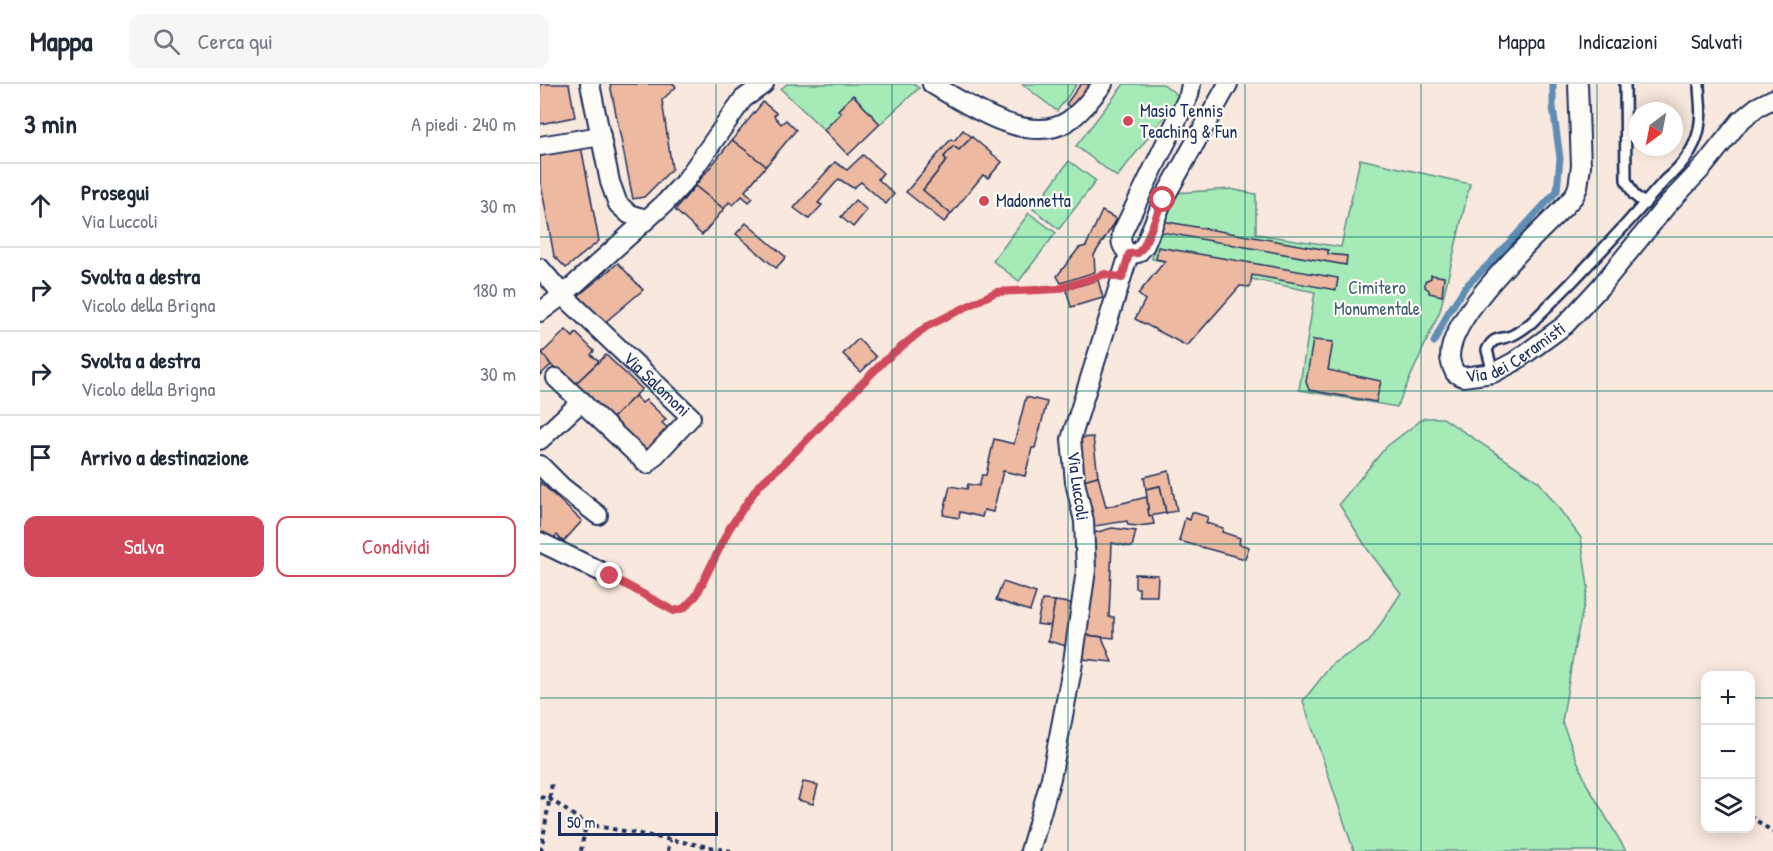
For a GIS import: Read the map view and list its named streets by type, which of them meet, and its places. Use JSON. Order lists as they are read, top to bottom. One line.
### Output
{"streets":{"street":["Via dei Ceramisti","Via Salomoni","Via Luccoli"]},"parks":["Cimitero Monumentale"],"places":["Masio Tennis Teaching & Fun","Madonnetta"],"scale_bar":"50 m","north":"bottom left","page":{"header":"Mappa","search":"Cerca qui","nav":["Mappa","Indicazioni","Salvati"],"heading":["3 min","A piedi · 240 m"],"list":[["Prosegui","Via Luccoli","30 m"],["Svolta a destra","Vicolo della Brigna","180 m"],["Svolta a destra","Vicolo della Brigna","30 m"],"Arrivo a destinazione"],"buttons":["Salva","Condividi"],"map_buttons":["+","−"],"scale":"50 m"}}
